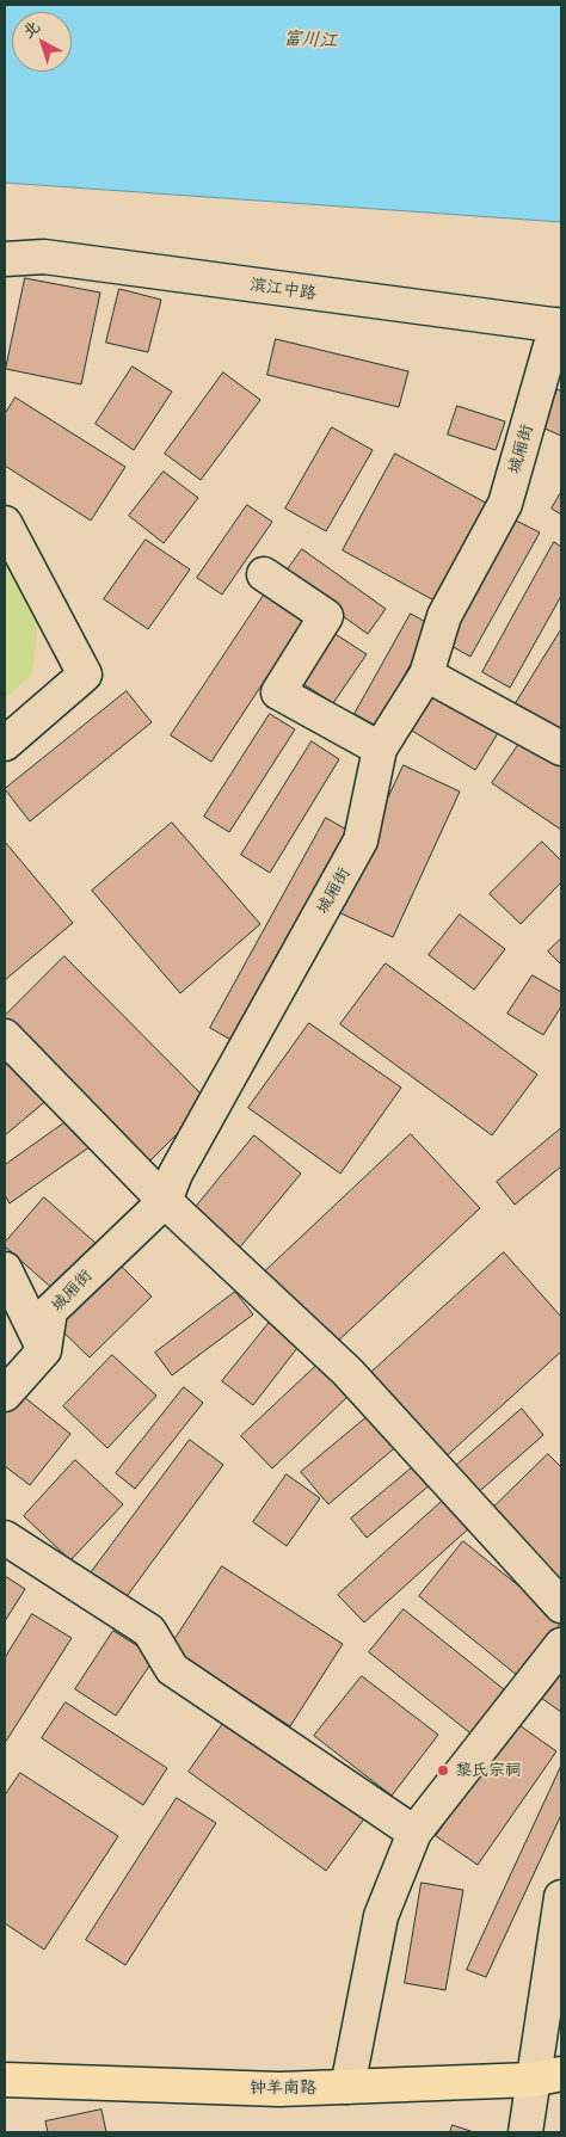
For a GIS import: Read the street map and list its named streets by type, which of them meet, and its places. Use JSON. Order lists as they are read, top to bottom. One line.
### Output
{"streets":{"main road":["钟羊南路"],"street":["滨江中路","城厢街"]},"crossings":[["滨江中路","城厢街"]],"water":["富川江"],"places":["黎氏宗祠"],"north":"top left"}
